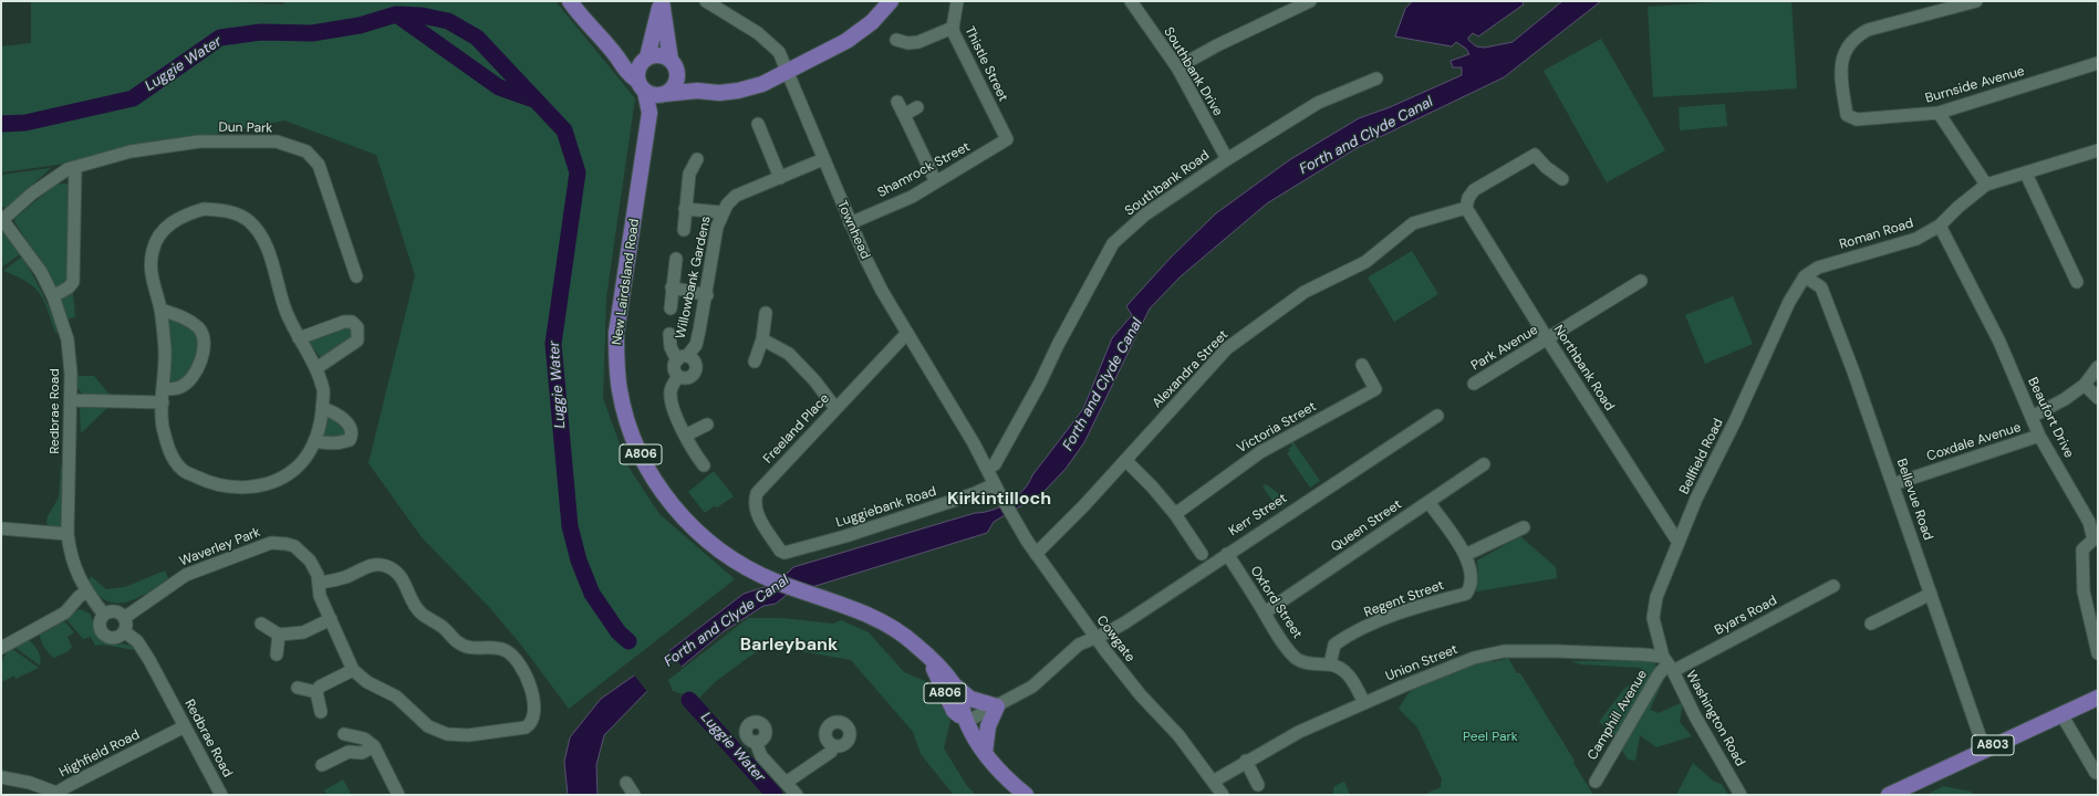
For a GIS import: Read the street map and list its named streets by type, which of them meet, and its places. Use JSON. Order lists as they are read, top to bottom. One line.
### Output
{"streets":{"main road":["New Lairdsland Road","A806","A803"],"street":["Thistle Street","Southbank Drive","Burnside Avenue","Dun Park","Shamrock Street","Southbank Road","Townhead","Roman Road","Willowbank Gardens","Park Avenue","Northbank Road","Alexandra Street","Redbrae Road","Beaufort Drive","Victoria Street","Freeland Place","Coxdale Avenue","Bellfield Road","Bellevue Road","Luggiebank Road","Kerr Street","Queen Street","Waverley Park","Regent Street","Oxford Street","Byars Road","Cowgate","Union Street","Camphill Avenue","Washington Road","Highfield Road"]},"crossings":[["Thistle Street","Shamrock Street"],["Southbank Drive","Southbank Road"],["Dun Park","Redbrae Road"],["Shamrock Street","Townhead"],["Southbank Road","Townhead"],["Townhead","Willowbank Gardens"],["Townhead","Freeland Place"],["Townhead","Luggiebank Road"],["Townhead","Cowgate"],["Roman Road","Beaufort Drive"],["Roman Road","Bellfield Road"],["Roman Road","Bellevue Road"],["New Lairdsland Road","A806"],["New Lairdsland Road","Kerr Street"],["Park Avenue","Northbank Road"],["Northbank Road","Alexandra Street"],["Northbank Road","Bellfield Road"],["Alexandra Street","Cowgate"],["Redbrae Road","Waverley Park"],["Redbrae Road","Highfield Road"],["Beaufort Drive","Coxdale Avenue"],["Freeland Place","Luggiebank Road"],["Coxdale Avenue","Bellevue Road"],["A806","Kerr Street"],["Bellfield Road","Bellevue Road"],["Bellfield Road","Byars Road"],["Bellfield Road","Union Street"],["Bellfield Road","Camphill Avenue"],["Bellfield Road","Washington Road"],["Luggiebank Road","Cowgate"],["Kerr Street","Oxford Street"],["Kerr Street","Cowgate"],["Queen Street","Regent Street"],["Queen Street","Oxford Street"],["Regent Street","Oxford Street"],["Oxford Street","Union Street"],["Byars Road","Union Street"],["Byars Road","Camphill Avenue"],["Byars Road","Washington Road"],["Cowgate","Union Street"],["Union Street","Camphill Avenue"],["Union Street","Washington Road"],["Camphill Avenue","Washington Road"]],"districts":["Kirkintilloch","Barleybank"],"water":["Luggie Water","Forth and Clyde Canal"],"parks":["Peel Park"]}
